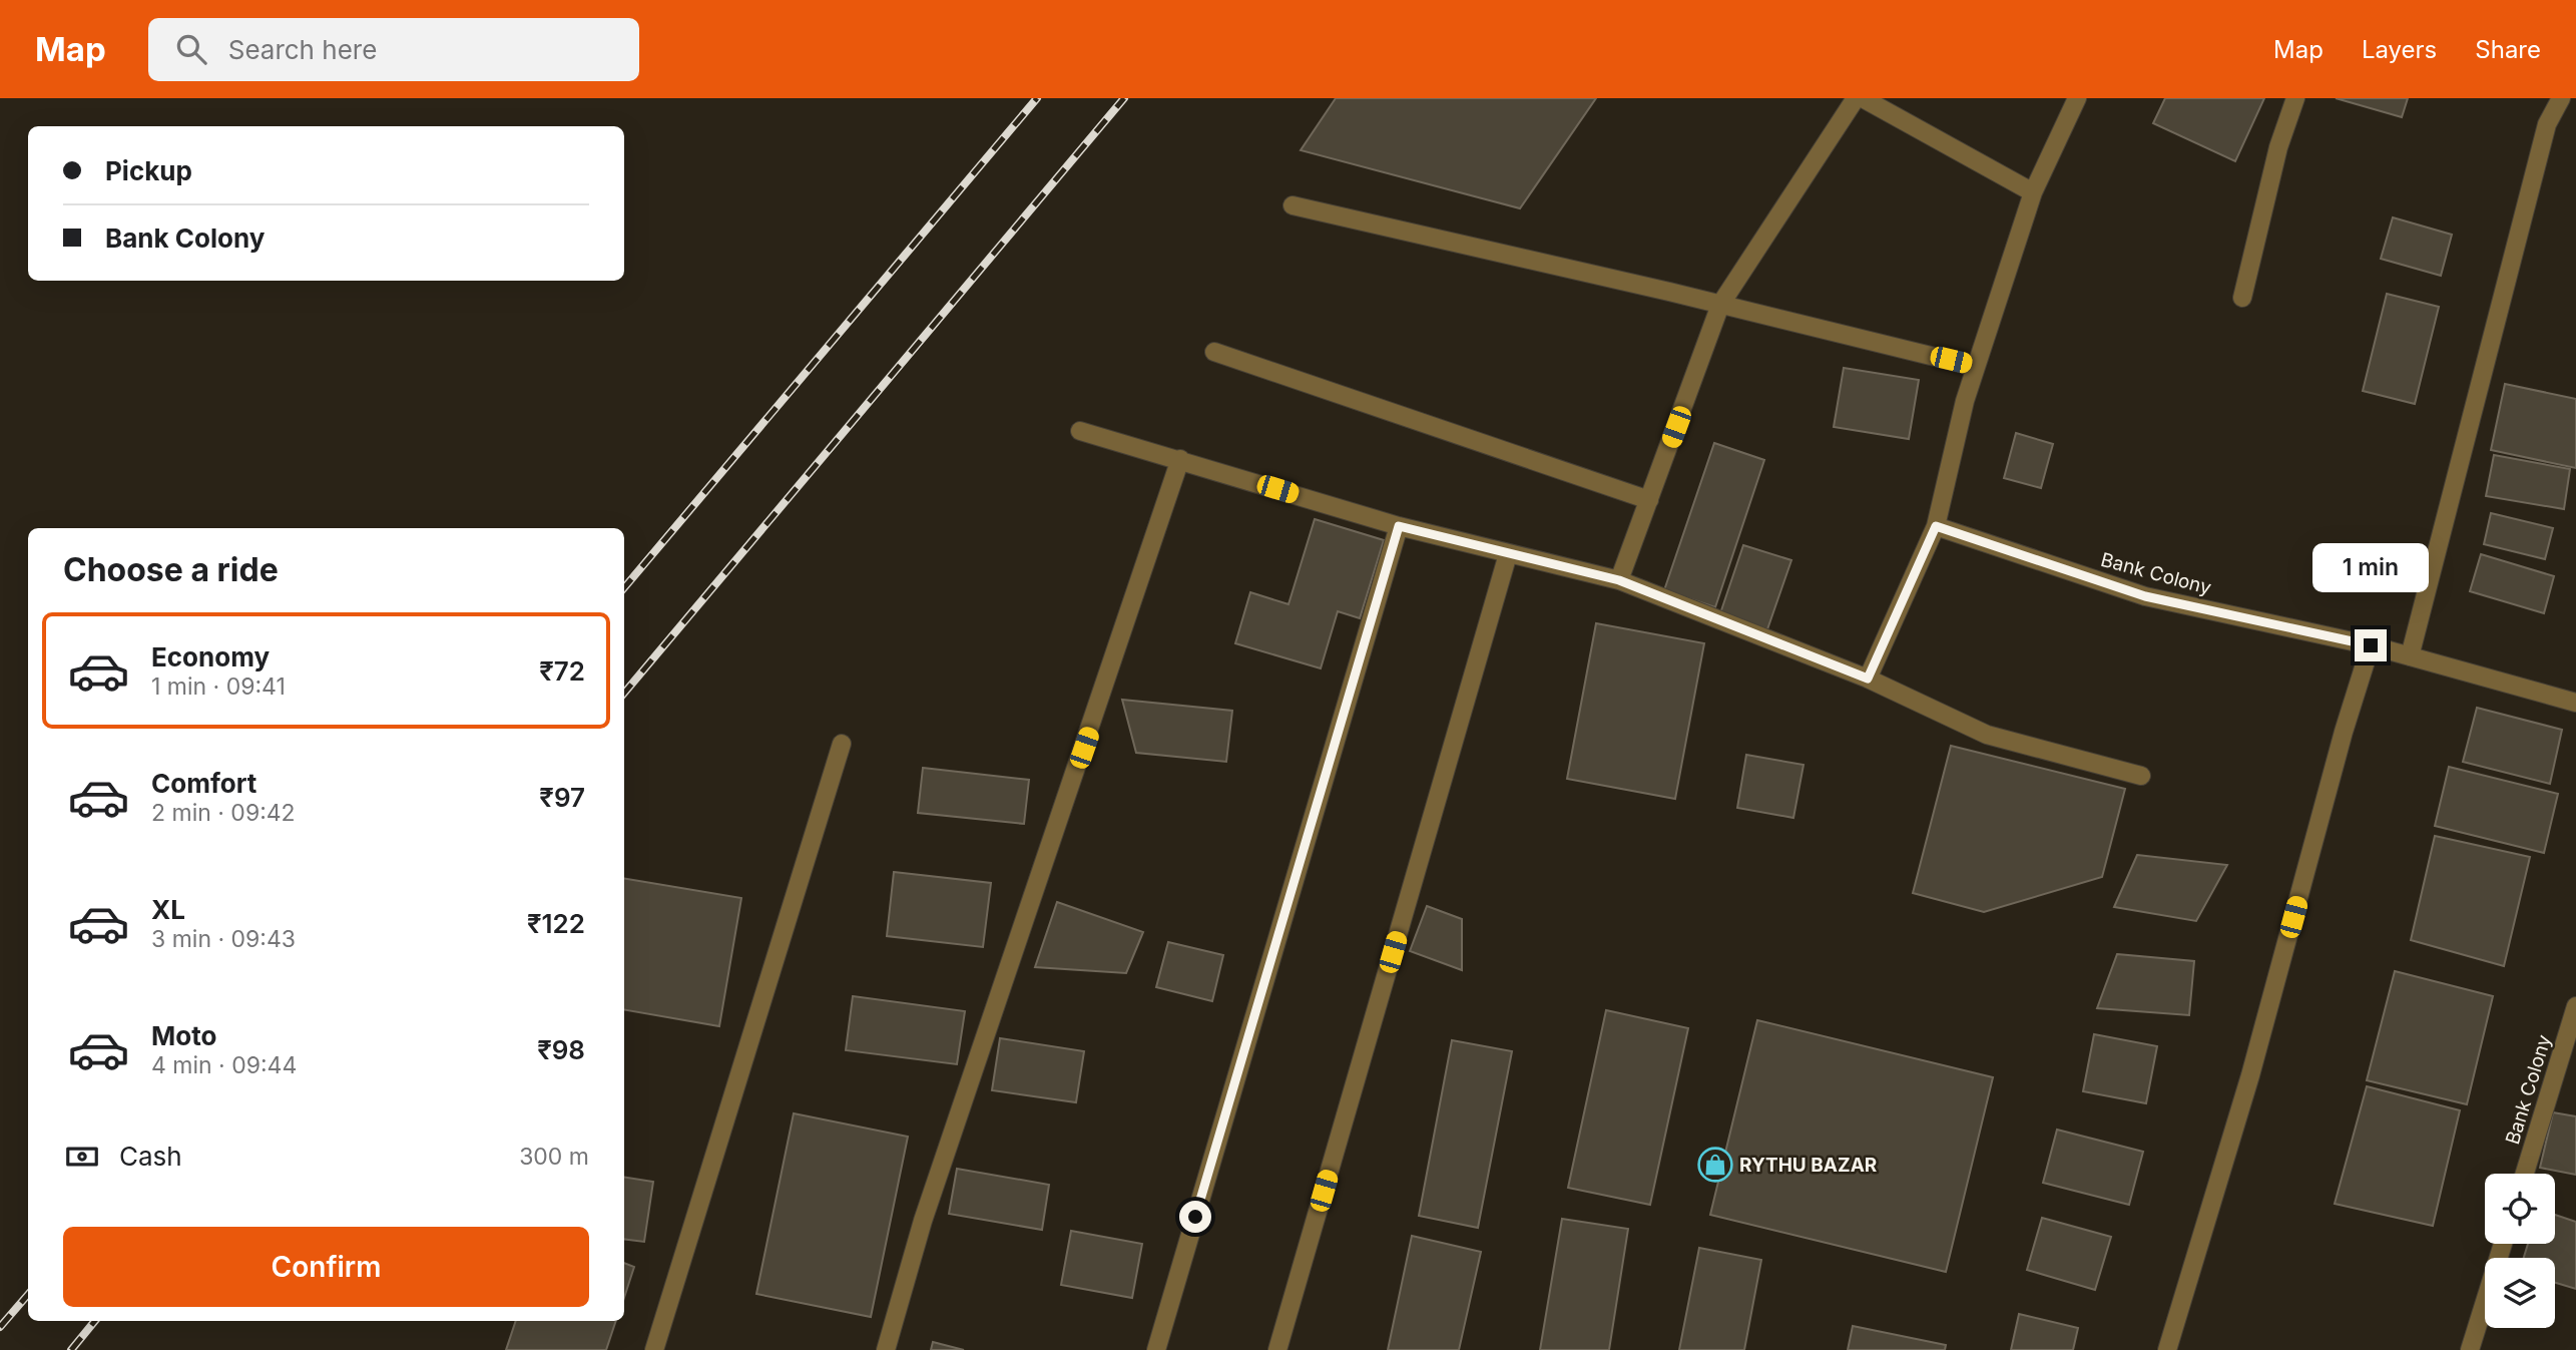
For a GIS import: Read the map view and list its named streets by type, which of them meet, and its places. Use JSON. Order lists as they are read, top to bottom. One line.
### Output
{"streets":{"street":["Bank Colony"]},"places":{"shop":["RYTHU BAZAR"]},"page":{"header":"Map","search":"Search here","nav":["Map","Layers","Share"],"banner":["Pickup","Bank Colony"],"heading":"Choose a ride","bubble":"1 min","list":[{"name":"Economy","note":"1 min · 09:41","value":"₹72"},{"name":"Comfort","note":"2 min · 09:42","value":"₹97"},{"name":"XL","note":"3 min · 09:43","value":"₹122"},{"name":"Moto","note":"4 min · 09:44","value":"₹98"}],"pay":["Cash","300 m"],"buttons":"Confirm"}}
